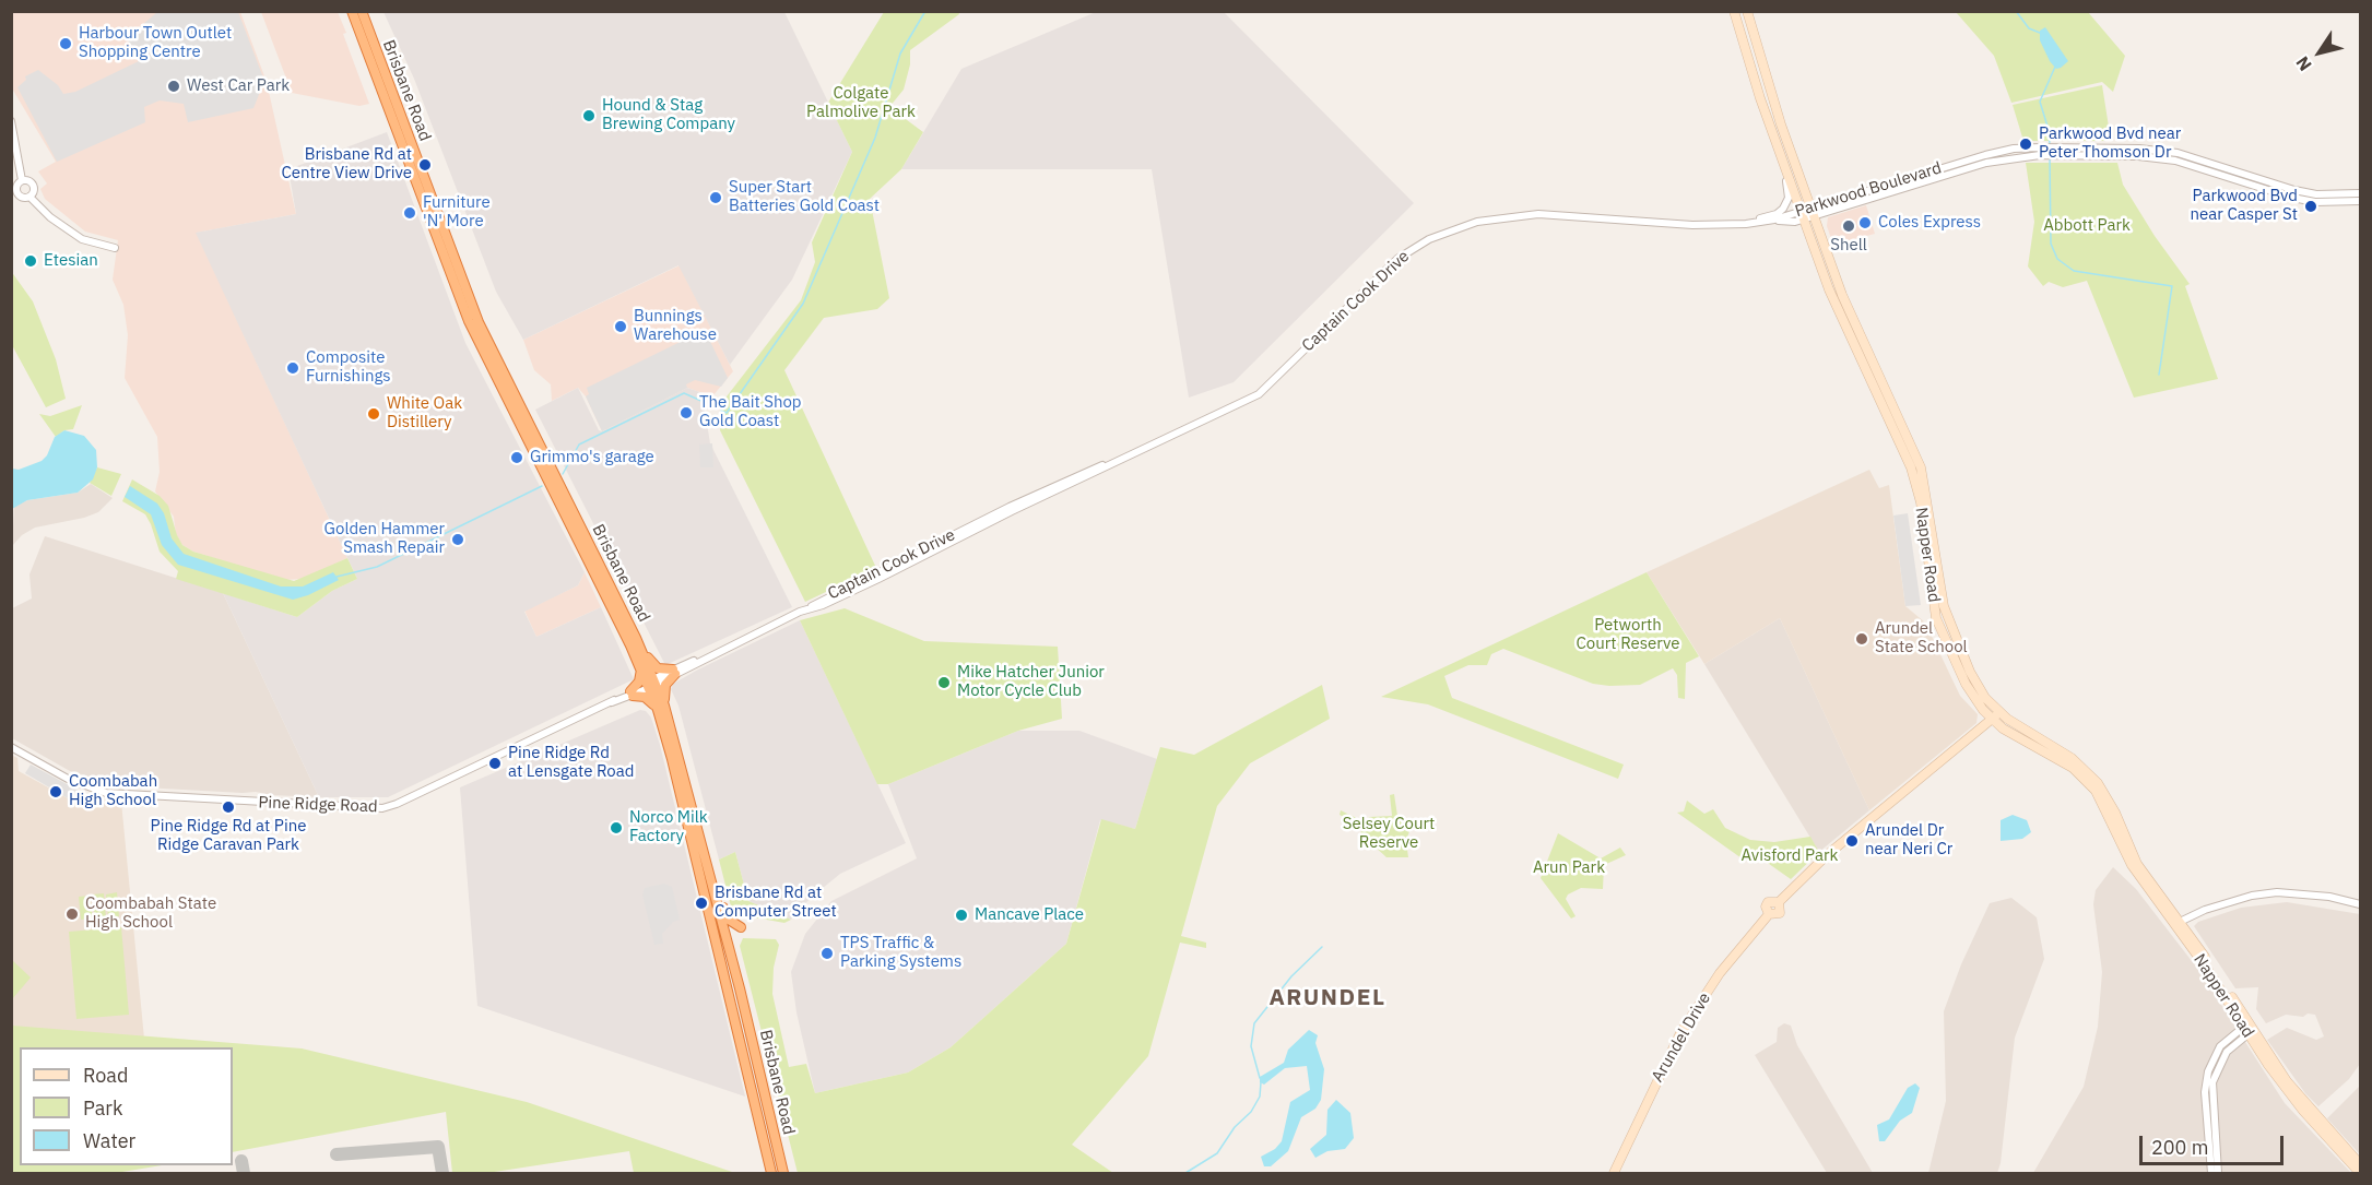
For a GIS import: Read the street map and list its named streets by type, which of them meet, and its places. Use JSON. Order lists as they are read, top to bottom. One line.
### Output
{"streets":{"highway":["Brisbane Road"],"main road":["Napper Road","Arundel Drive"],"street":["Parkwood Boulevard","Captain Cook Drive","Pine Ridge Road"]},"crossings":[["Brisbane Road","Captain Cook Drive"],["Brisbane Road","Pine Ridge Road"],["Parkwood Boulevard","Captain Cook Drive"],["Parkwood Boulevard","Napper Road"],["Captain Cook Drive","Pine Ridge Road"],["Napper Road","Arundel Drive"]],"districts":["ARUNDEL"],"parks":["Colgate Palmolive Park","Abbott Park","Petworth Court Reserve","Selsey Court Reserve","Avisford Park","Arun Park"],"places":["Harbour Town Outlet Shopping Centre","West Car Park","Hound & Stag Brewing Company","Parkwood Bvd near Peter Thomson Dr","Brisbane Rd at Centre View Drive","Super Start Batteries Gold Coast","Parkwood Bvd near Casper St","Furniture 'N' More","Coles Express","Shell","Etesian","Bunnings Warehouse","Composite Furnishings","The Bait Shop Gold Coast","White Oak Distillery","Grimmo's garage","Golden Hammer Smash Repair","Arundel State School","Mike Hatcher Junior Motor Cycle Club","Pine Ridge Rd at Lensgate Road","Coombabah High School","Pine Ridge Rd at Pine Ridge Caravan Park","Norco Milk Factory","Arundel Dr near Neri Cr","Brisbane Rd at Computer Street","Coombabah State High School","Mancave Place","TPS Traffic & Parking Systems"],"legend":["Road","Park","Water"],"scale_bar":"200 m","north":"bottom left"}
